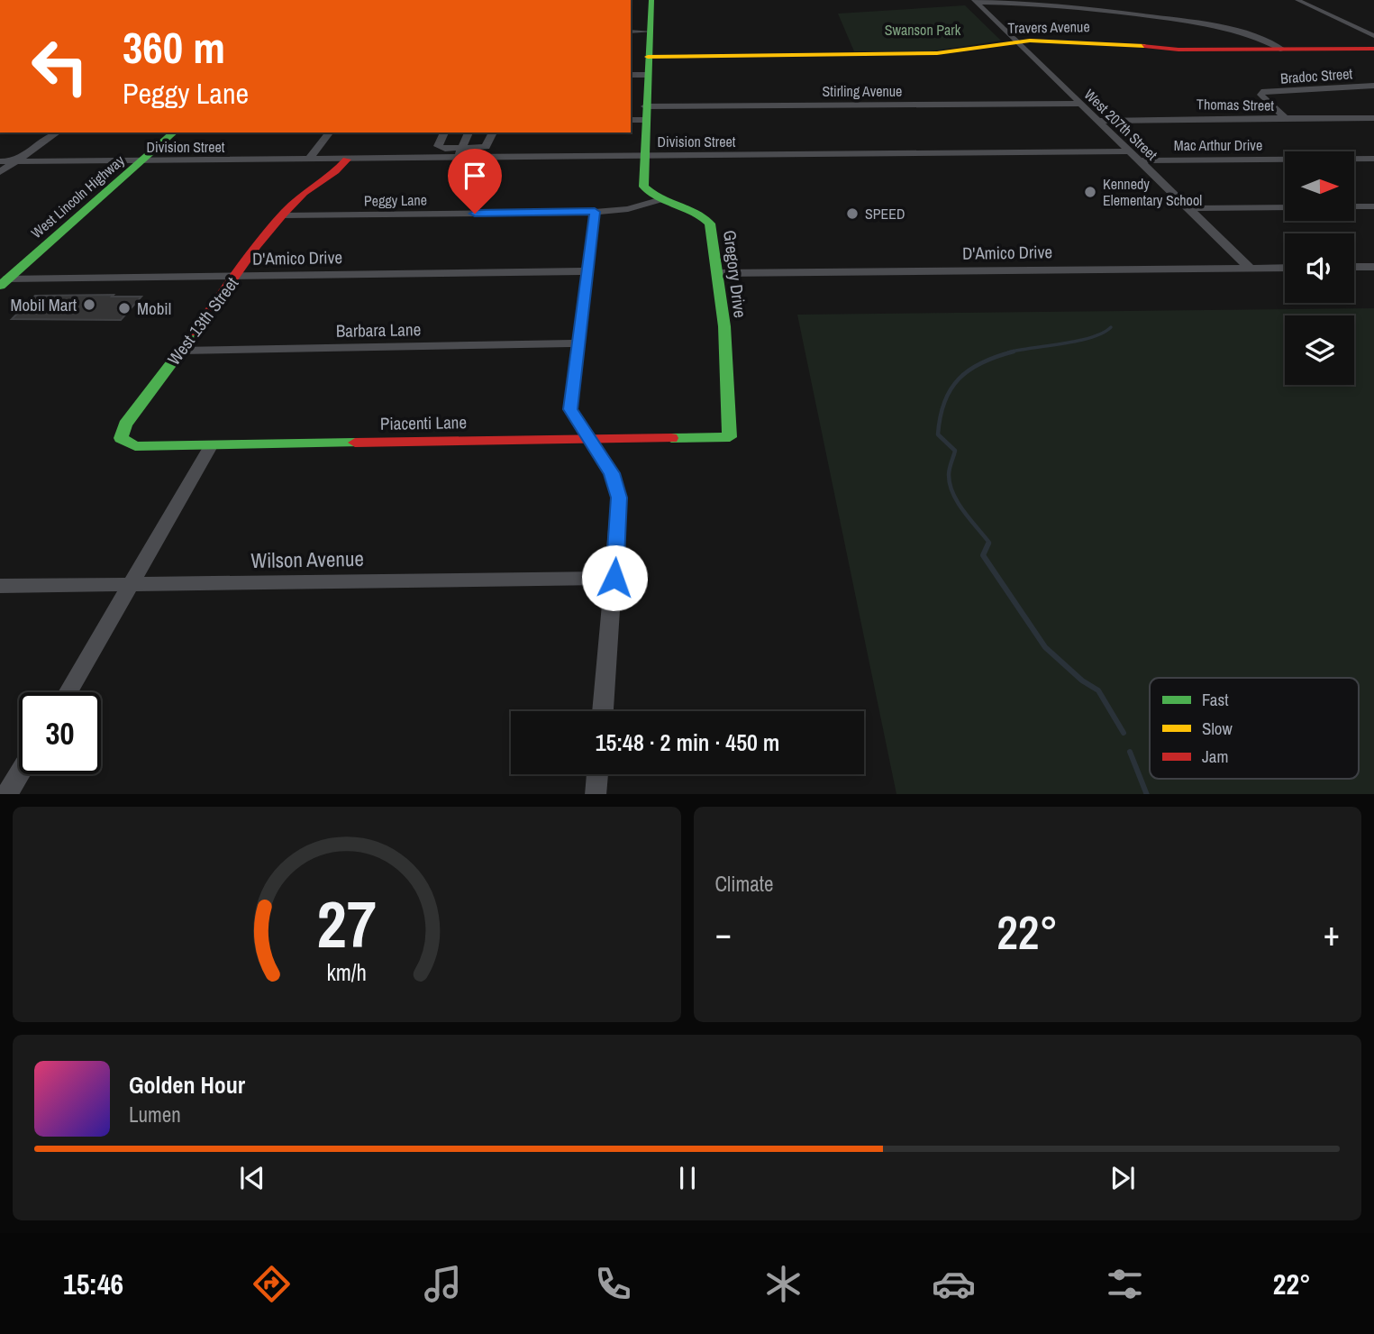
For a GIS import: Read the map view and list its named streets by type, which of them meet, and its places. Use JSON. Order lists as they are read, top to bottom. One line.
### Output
{"streets":{"street":["Travers Avenue","Bradoc Street","Stirling Avenue","Thomas Street","West 207th Street","Division Street","Mac Arthur Drive","West Lincoln Highway","Peggy Lane","D'Amico Drive","Gregory Drive","West 13th Street","Barbara Lane","Piacenti Lane","Wilson Avenue"]},"crossings":[["Travers Avenue","West 207th Street"],["Bradoc Street","Thomas Street"],["Stirling Avenue","West 207th Street"],["Thomas Street","West 207th Street"],["West 207th Street","Division Street"],["West 207th Street","Mac Arthur Drive"],["West 207th Street","D'Amico Drive"],["Division Street","West Lincoln Highway"],["Division Street","West 13th Street"],["West Lincoln Highway","D'Amico Drive"],["Peggy Lane","Gregory Drive"],["Peggy Lane","West 13th Street"],["D'Amico Drive","Gregory Drive"],["D'Amico Drive","West 13th Street"],["Gregory Drive","Piacenti Lane"],["West 13th Street","Barbara Lane"],["West 13th Street","Piacenti Lane"]],"parks":["Swanson Park"],"places":["Kennedy Elementary School","SPEED","Mobil Mart","Mobil"],"legend":["Fast","Slow","Jam"],"north":"right","page":{"turn":["360 m","Peggy Lane"],"limit":"30","trip":"15:48 · 2 min · 450 m","tile":"Climate","heat":["−","22°","+"],"song":["Golden Hour","Lumen"],"tabs":["15:46","22°"],"gauge":["27","km/h"]}}
